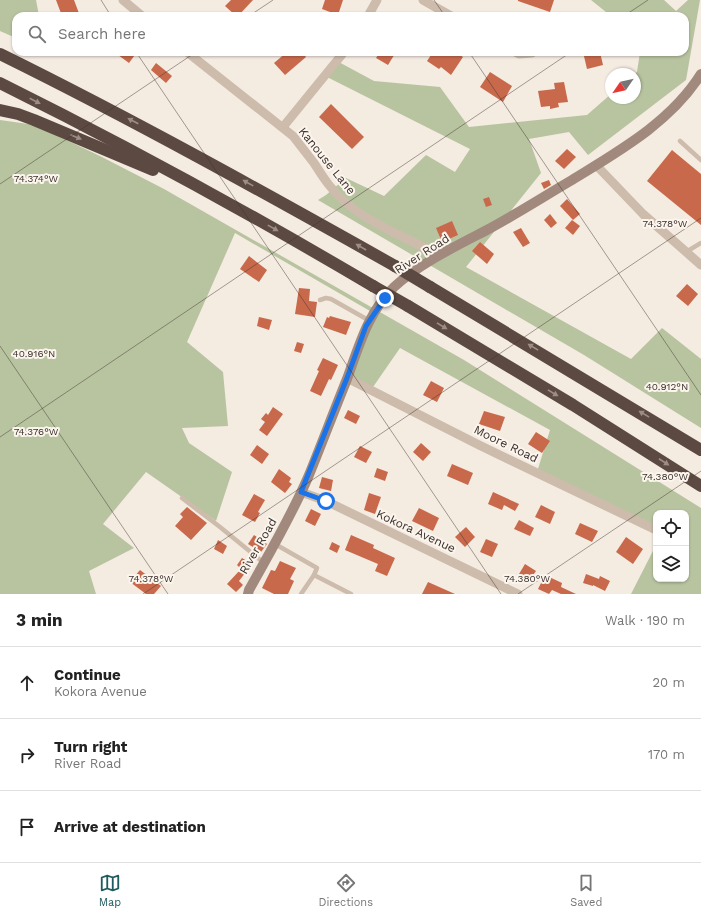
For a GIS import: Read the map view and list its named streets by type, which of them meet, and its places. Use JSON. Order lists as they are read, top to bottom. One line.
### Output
{"streets":{"street":["Kanouse Lane","River Road","Moore Road","Kokora Avenue"]},"crossings":[["Kanouse Lane","River Road"],["River Road","Moore Road"],["River Road","Kokora Avenue"]],"north":"bottom left","page":{"search":"Search here","heading":["3 min","Walk · 190 m"],"list":[["Continue","Kokora Avenue","20 m"],["Turn right","River Road","170 m"],"Arrive at destination"],"nav":["Map","Directions","Saved"]},"coordinates":["74.374°W","74.378°W","40.916°N","40.912°N","74.376°W","74.380°W"]}
